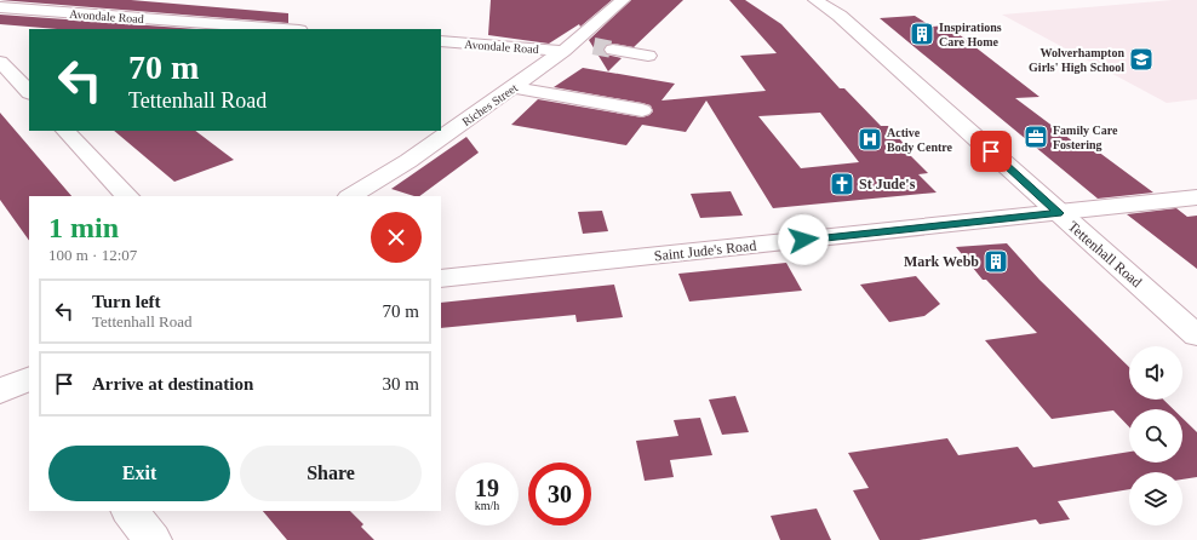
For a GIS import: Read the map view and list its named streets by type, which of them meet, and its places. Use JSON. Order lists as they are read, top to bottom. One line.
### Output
{"streets":{"main road":["Avondale Road","Riches Street","Saint Jude's Road","Tettenhall Road"]},"crossings":[["Avondale Road","Riches Street"],["Saint Jude's Road","Tettenhall Road"]],"places":{"building":["Inspirations Care Home","Mark Webb"],"school or university":["Wolverhampton Girls' High School"],"office":["Family Care Fostering"],"hospital":["Active Body Centre"],"church":["St Jude's"]},"page":{"turn":["70 m","Tettenhall Road"],"heading":["1 min","100 m · 12:07"],"list":[{"name":"Turn left","note":"Tettenhall Road","value":"70 m"},{"name":"Arrive at destination","value":"30 m"}],"buttons":["Exit","Share"],"speed":"19 km/h","limit":"30"}}
